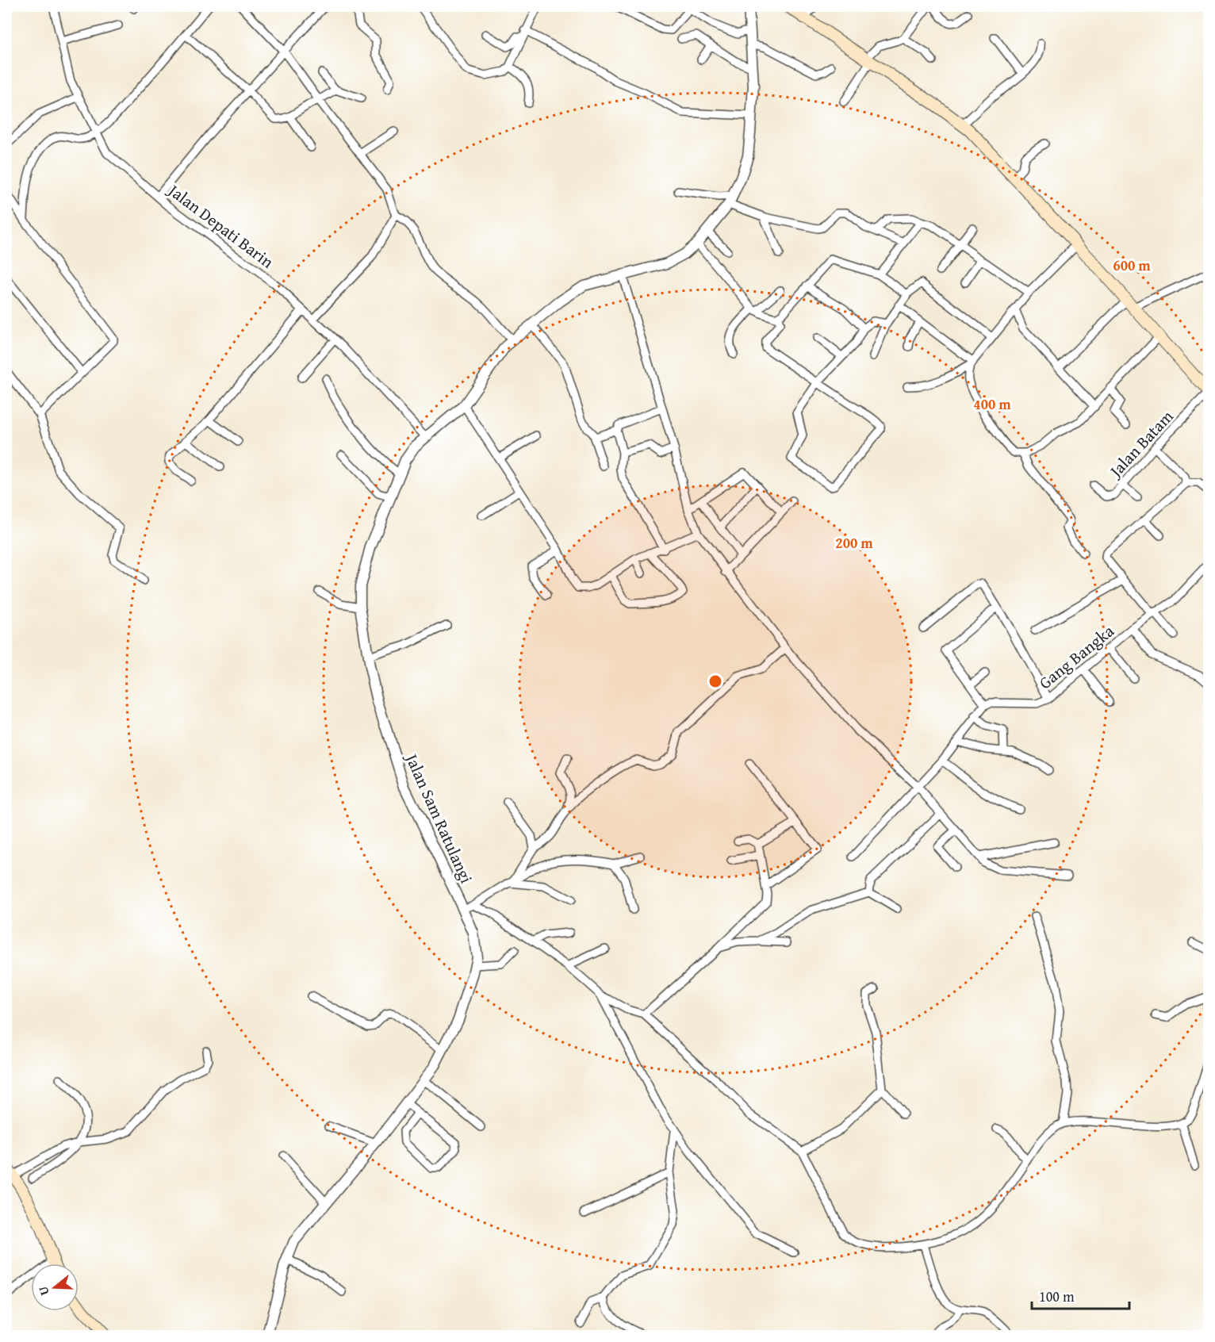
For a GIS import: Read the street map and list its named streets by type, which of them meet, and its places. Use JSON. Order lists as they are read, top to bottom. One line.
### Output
{"streets":{"street":["Jalan Depati Barin","Jalan Batam","Gang Bangka","Jalan Sam Ratulangi"]},"crossings":[["Jalan Depati Barin","Jalan Sam Ratulangi"]],"scale_bar":"100 m","north":"left","rings":["600 m","400 m","200 m"]}
